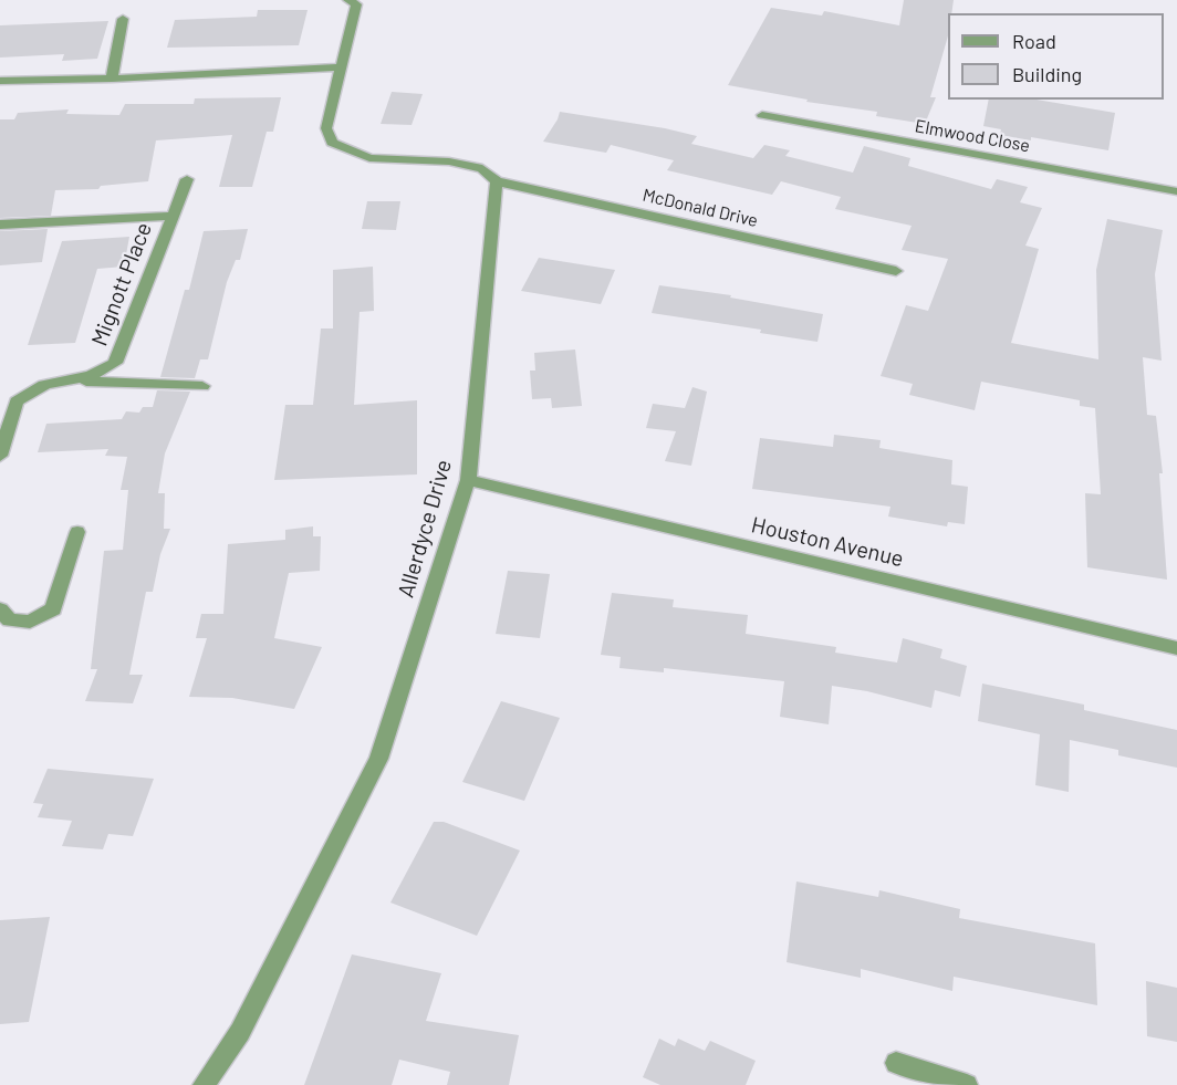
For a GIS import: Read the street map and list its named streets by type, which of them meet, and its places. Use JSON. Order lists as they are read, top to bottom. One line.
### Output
{"streets":{"street":["Elmwood Close","McDonald Drive","Mignott Place","Allerdyce Drive","Houston Avenue"]},"crossings":[["McDonald Drive","Allerdyce Drive"],["Allerdyce Drive","Houston Avenue"]],"legend":["Road","Building"]}
